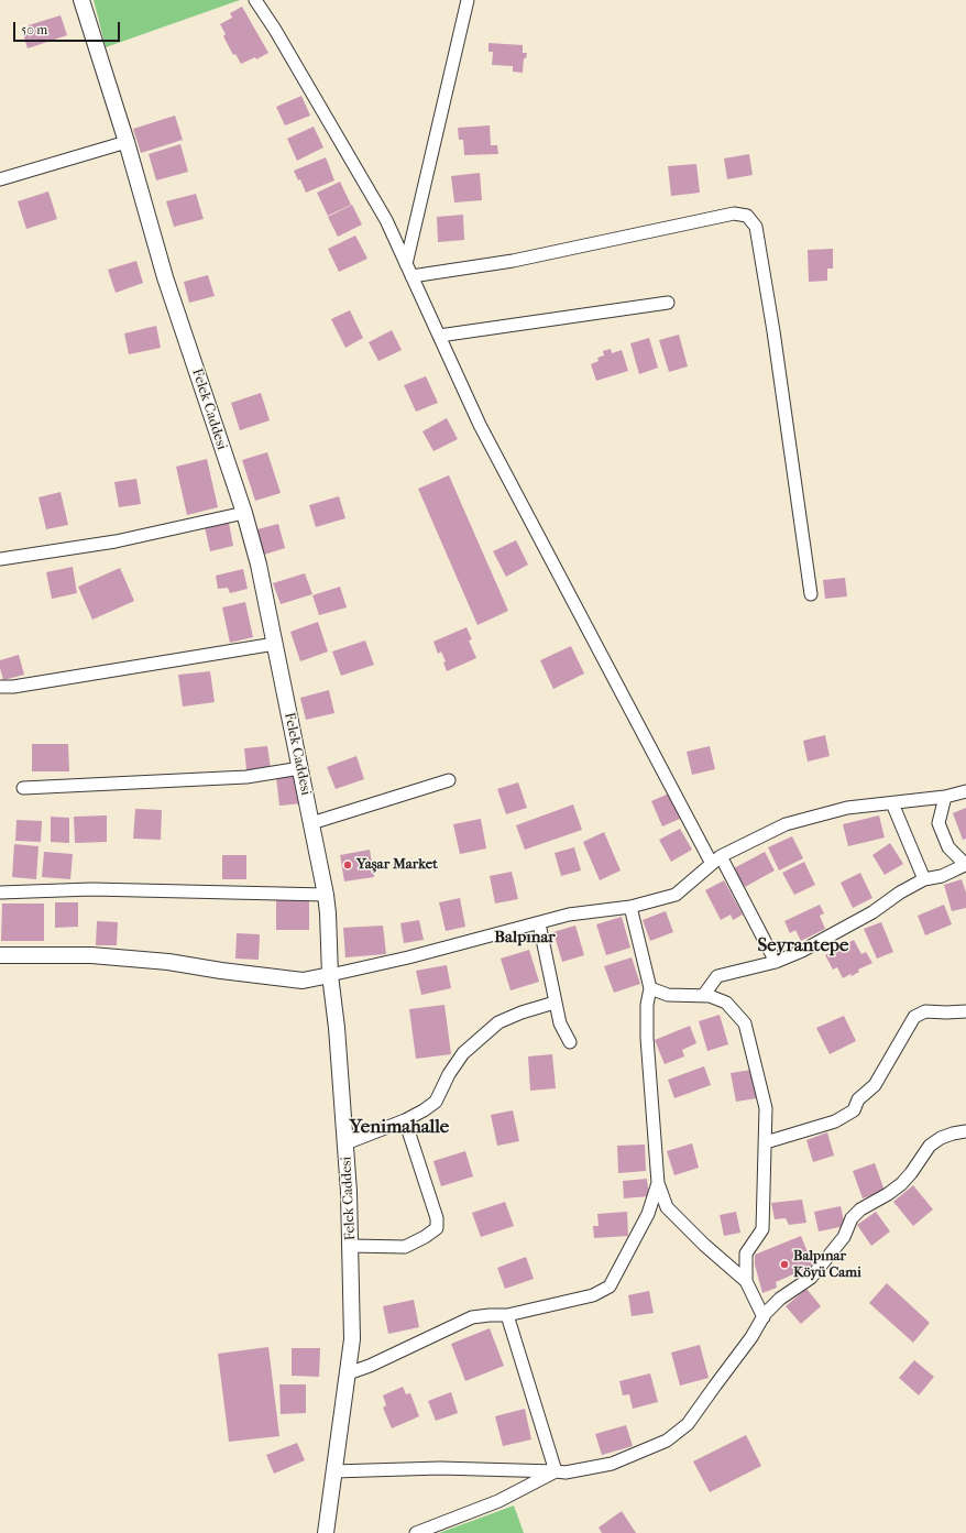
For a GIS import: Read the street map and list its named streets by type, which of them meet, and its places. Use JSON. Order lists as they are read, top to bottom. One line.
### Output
{"streets":{"street":["Felek Caddesi"]},"districts":["Balpınar","Seyrantepe","Yenimahalle"],"places":["Yaşar Market","Balpınar Köyü Cami"],"scale_bar":"50 m"}
